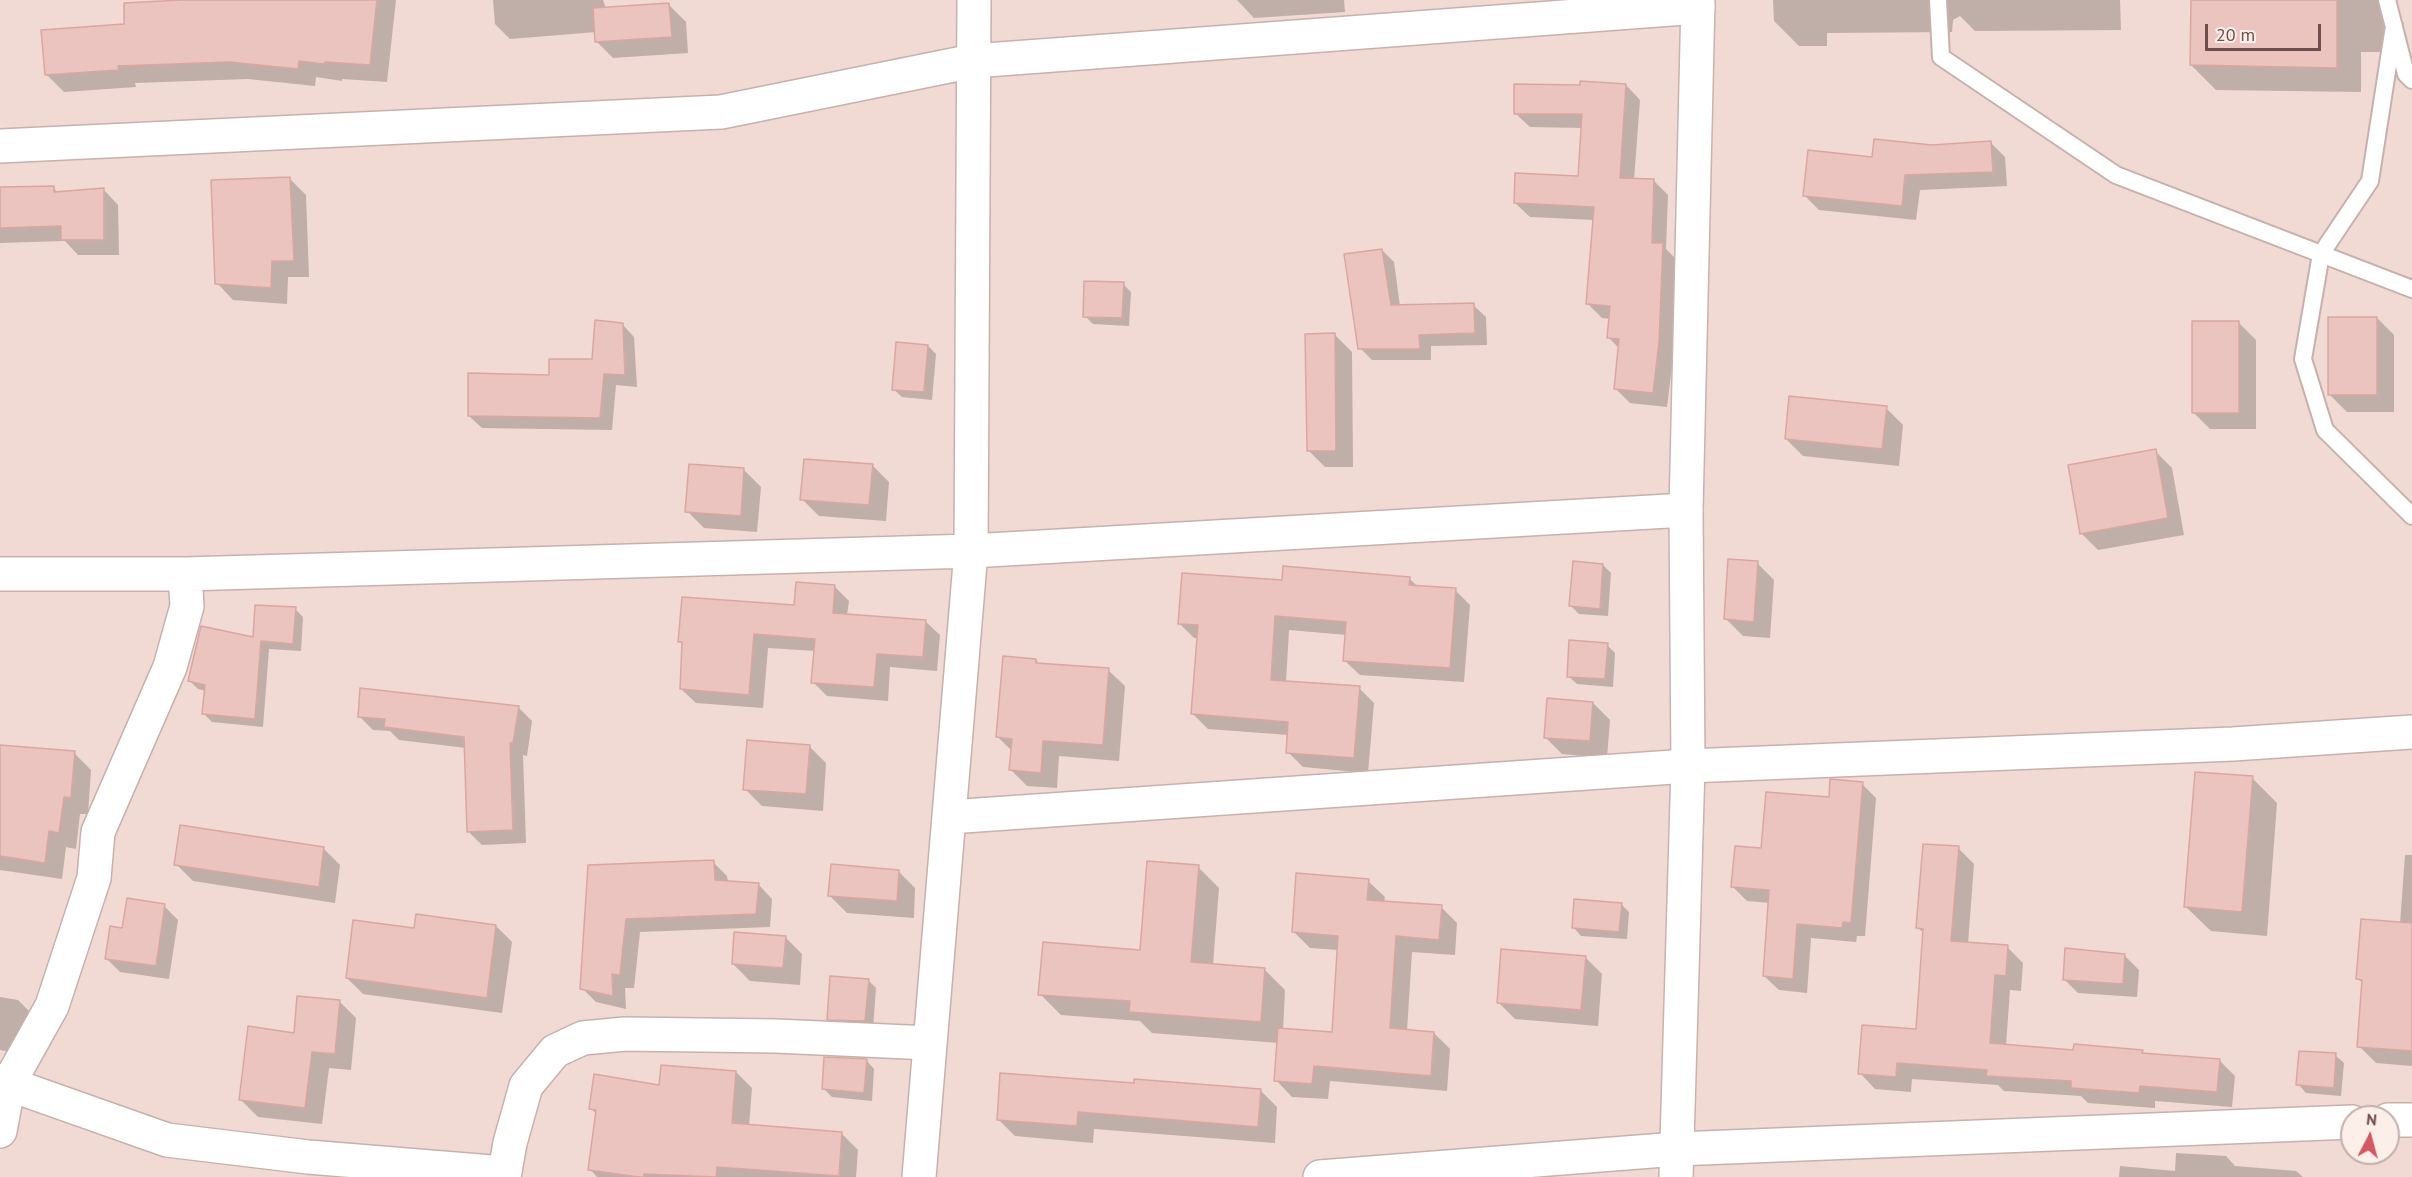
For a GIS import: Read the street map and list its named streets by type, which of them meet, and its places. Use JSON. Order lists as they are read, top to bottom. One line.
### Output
{"scale_bar":"20 m","north":"top"}
